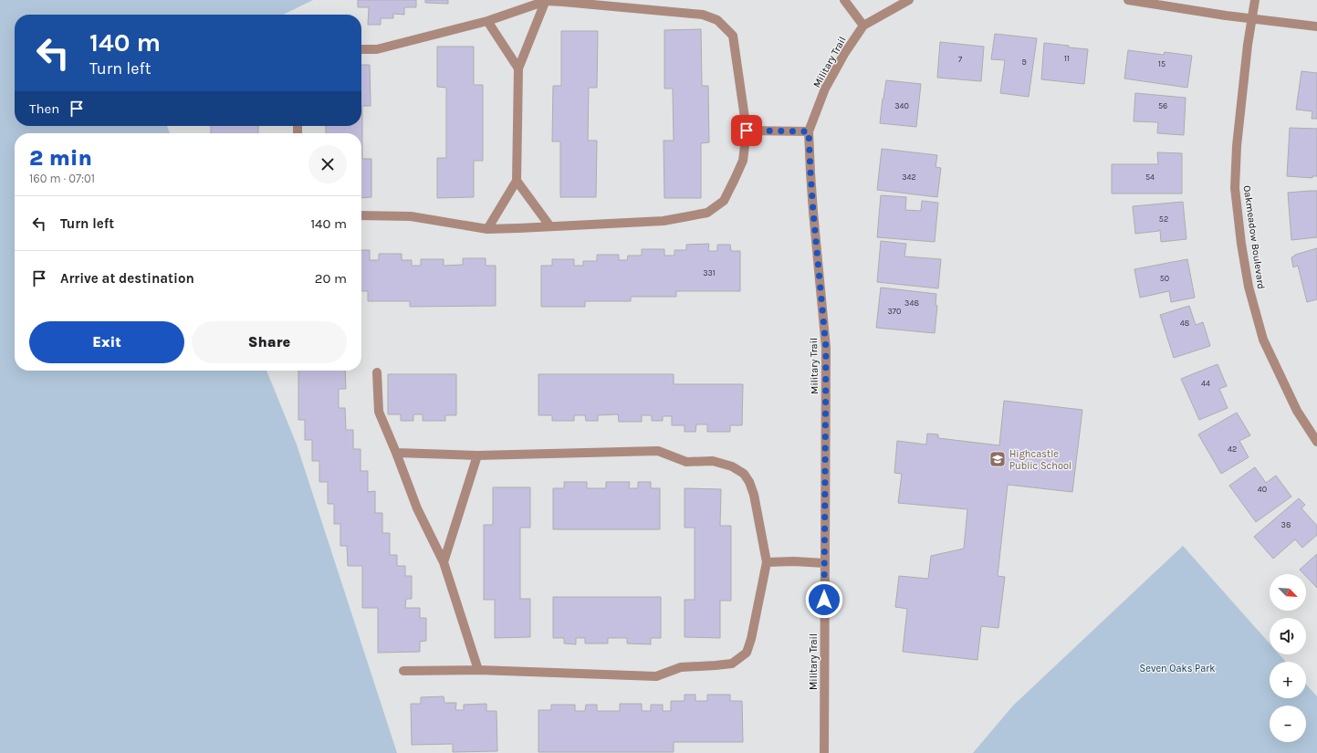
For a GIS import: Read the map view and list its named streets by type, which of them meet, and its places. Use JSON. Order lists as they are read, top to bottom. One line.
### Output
{"streets":{"street":["Military Trail","Oakmeadow Boulevard"]},"parks":["Seven Oaks Park"],"places":{"school or university":["Highcastle Public School"]},"house_numbers":["11","7","9","15","340","56","342","54","52","331","50","348","370","48","44","42","40","38"],"north":"bottom right","page":{"turn":["140 m","Turn left"],"then":"Then","heading":["2 min","160 m · 07:01"],"list":[{"name":"Turn left","value":"140 m"},{"name":"Arrive at destination","value":"20 m"}],"buttons":["Exit","Share"],"map_buttons":["+","−"]}}
